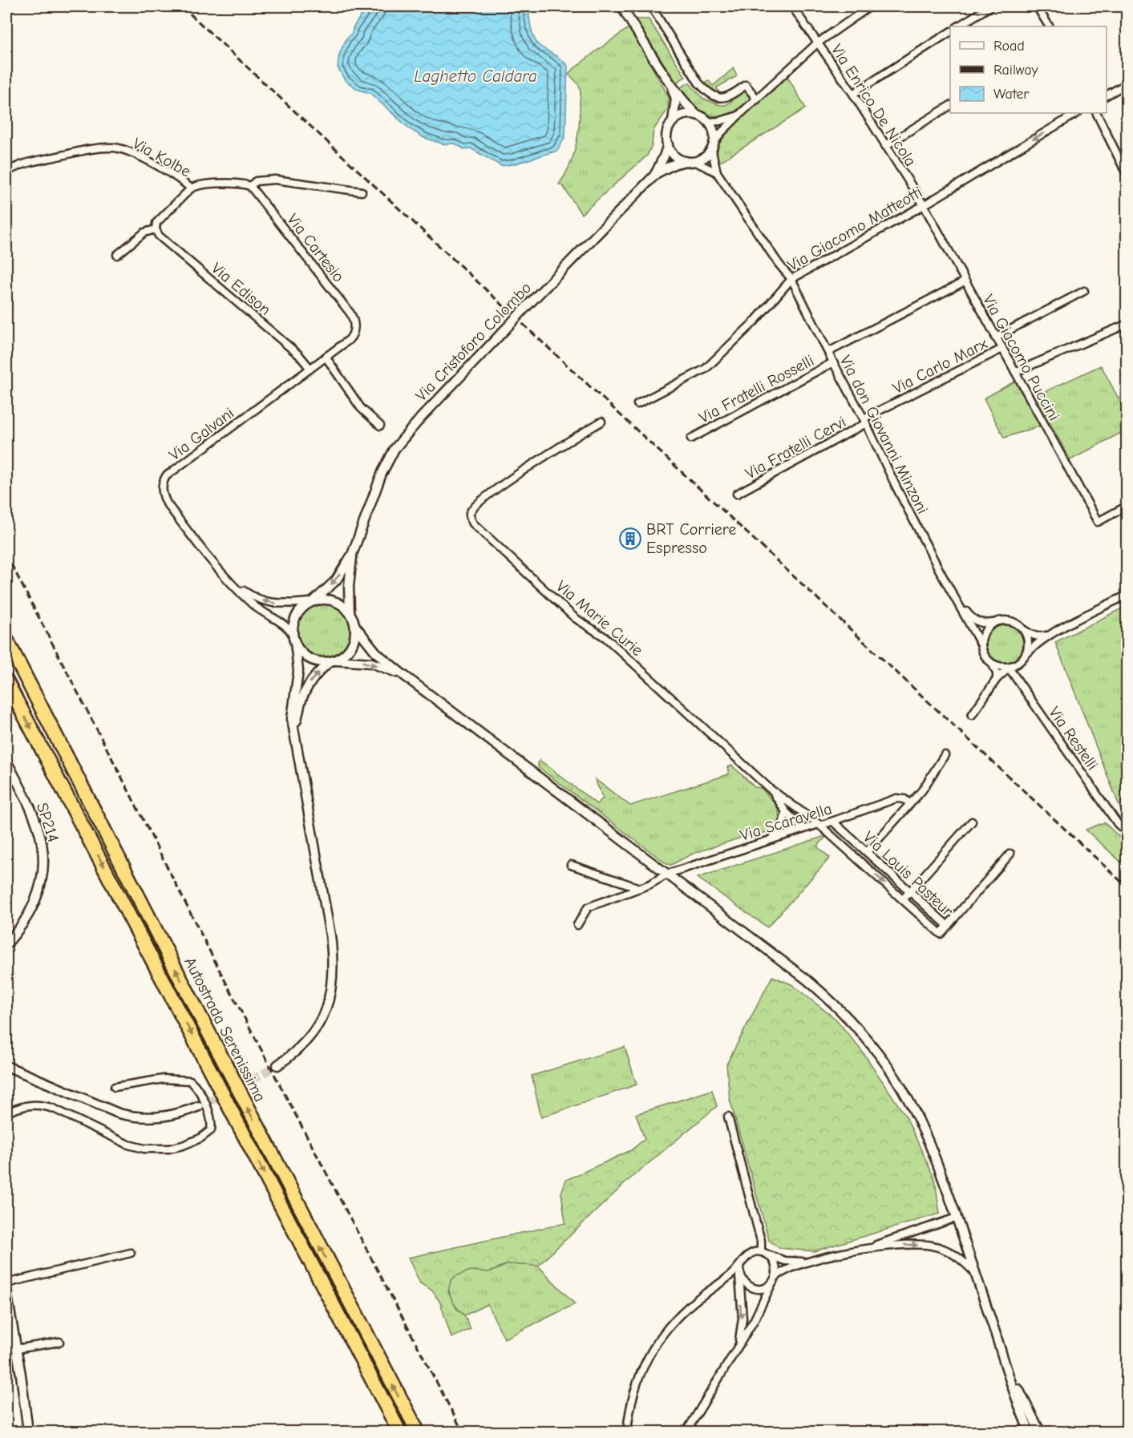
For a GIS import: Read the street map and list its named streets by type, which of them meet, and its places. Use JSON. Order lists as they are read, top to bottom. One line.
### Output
{"streets":{"highway":["Autostrada Serenissima"],"street":["Via Enrico De Nicola","Via Kolbe","Via Giacomo Matteotti","Via Cartesio","Via Edison","Via Cristoforo Colombo","Via Giacomo Puccini","Via Carlo Marx","Via Fratelli Rosselli","Via Galvani","Via don Giovanni Minzoni","Via Fratelli Cervi","Via Marie Curie","Via Restelli","Via Scaravella","SP214","Via Louis Pasteur"]},"crossings":[["Via Enrico De Nicola","Via Giacomo Matteotti"],["Via Enrico De Nicola","Via Giacomo Puccini"],["Via Kolbe","Via Cartesio"],["Via Giacomo Matteotti","Via Giacomo Puccini"],["Via Giacomo Matteotti","Via don Giovanni Minzoni"],["Via Cartesio","Via Galvani"],["Via Edison","Via Galvani"],["Via Cristoforo Colombo","Via Galvani"],["Via Giacomo Puccini","Via Carlo Marx"],["Via Carlo Marx","Via don Giovanni Minzoni"],["Via Carlo Marx","Via Fratelli Cervi"],["Via Fratelli Rosselli","Via don Giovanni Minzoni"],["Via don Giovanni Minzoni","Via Fratelli Cervi"],["Via don Giovanni Minzoni","Via Restelli"],["Via Marie Curie","Via Scaravella"],["Via Marie Curie","Via Louis Pasteur"],["Via Scaravella","Via Louis Pasteur"]],"water":["Laghetto Caldara"],"places":{"building":["BRT Corriere Espresso"]},"legend":["Road","Railway","Water"]}
